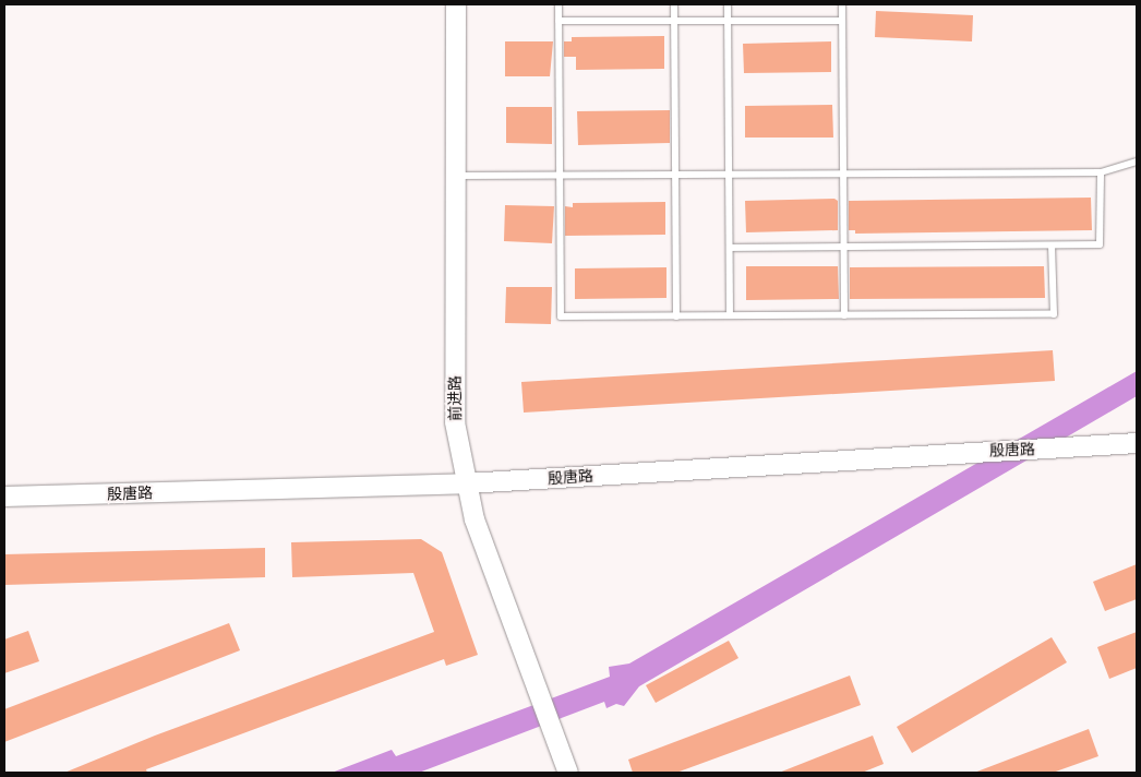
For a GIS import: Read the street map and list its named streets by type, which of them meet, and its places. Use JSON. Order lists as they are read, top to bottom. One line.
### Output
{"streets":{"street":["前进路","殷唐路"]},"crossings":[["前进路","殷唐路"]]}
